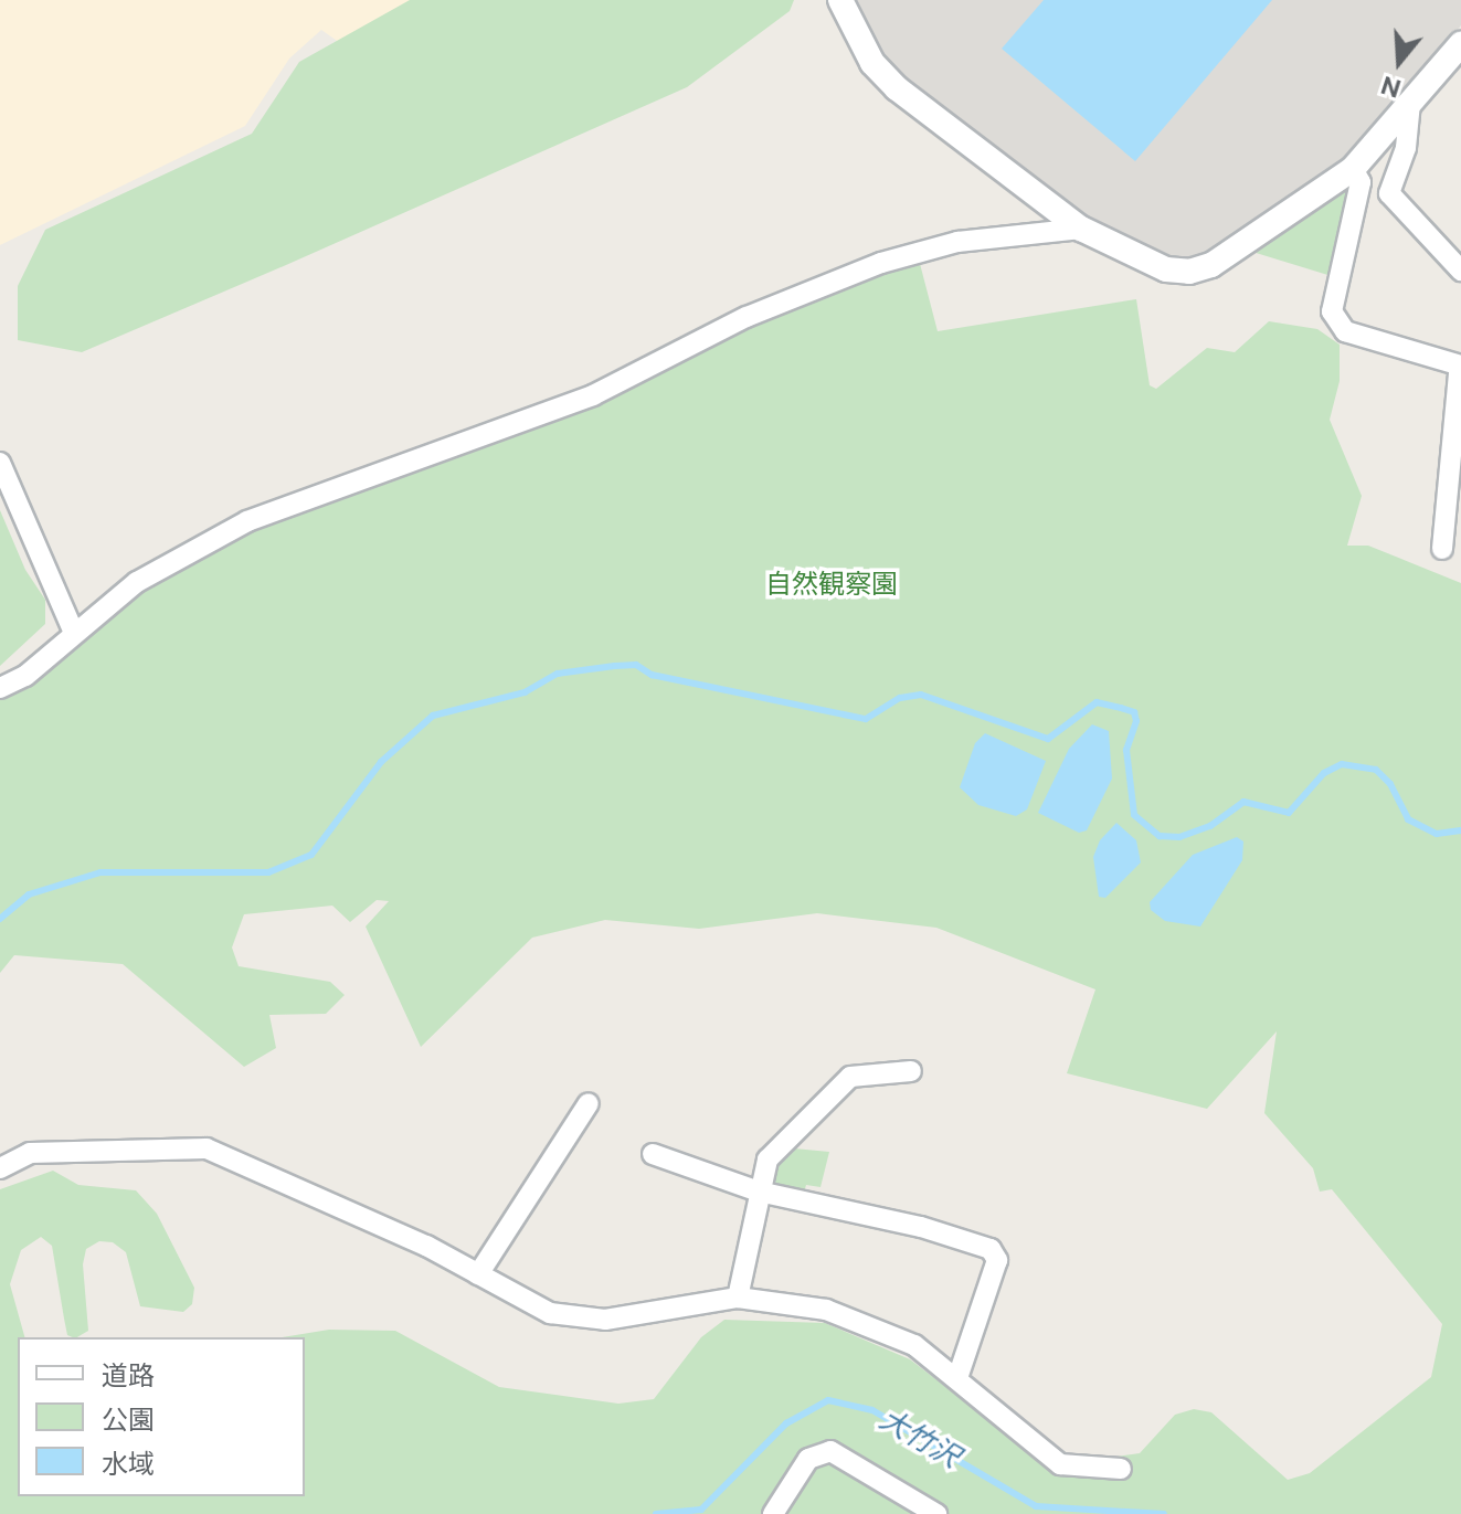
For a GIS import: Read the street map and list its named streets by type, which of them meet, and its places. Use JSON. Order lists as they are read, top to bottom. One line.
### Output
{"water":["大竹沢"],"parks":["自然観察園"],"legend":["道路","公園","水域"],"north":"bottom"}
